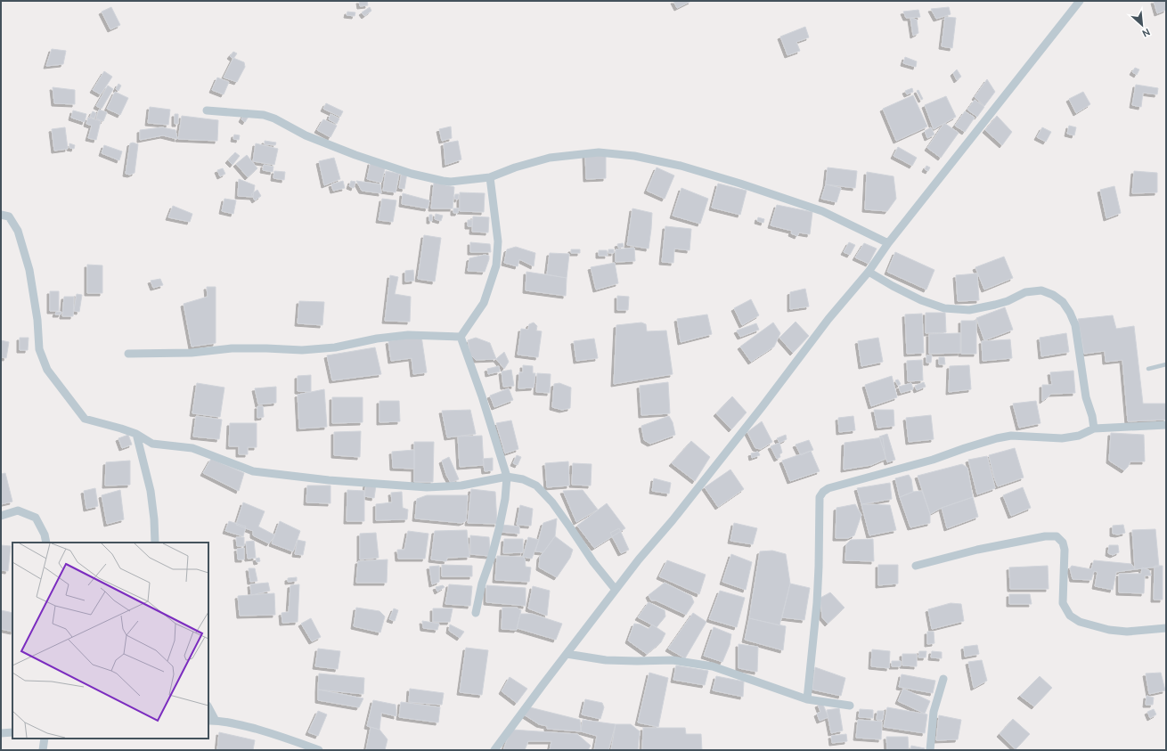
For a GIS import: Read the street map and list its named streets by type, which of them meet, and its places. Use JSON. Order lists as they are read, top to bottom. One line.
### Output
{"north":"bottom right"}
